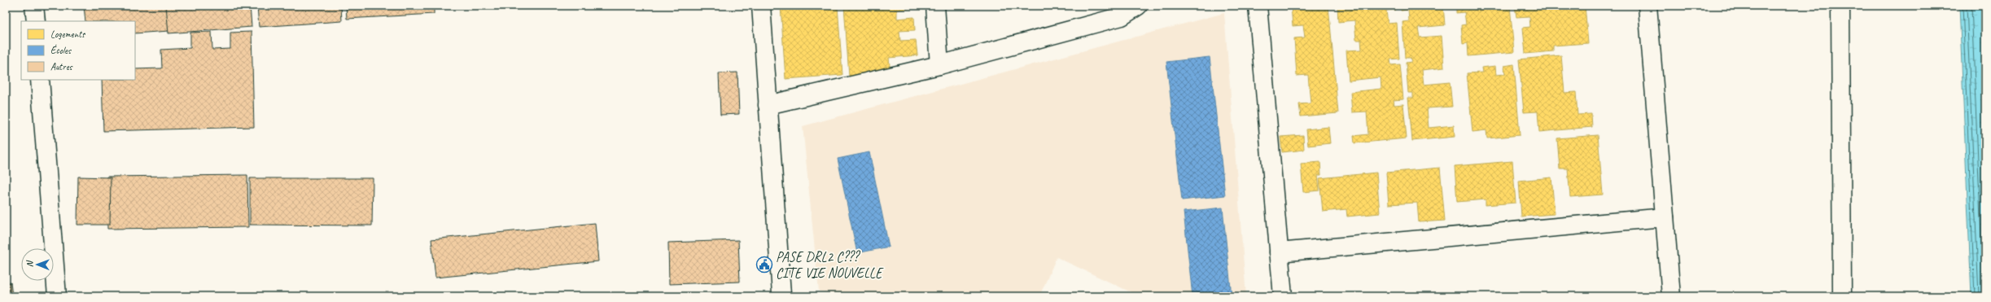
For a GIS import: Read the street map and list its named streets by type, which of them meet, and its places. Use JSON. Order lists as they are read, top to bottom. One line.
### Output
{"places":{"public building":["PASE DRL2 C??? CITE VIE NOUVELLE"]},"legend":["Logements","Écoles","Autres"],"north":"left"}
